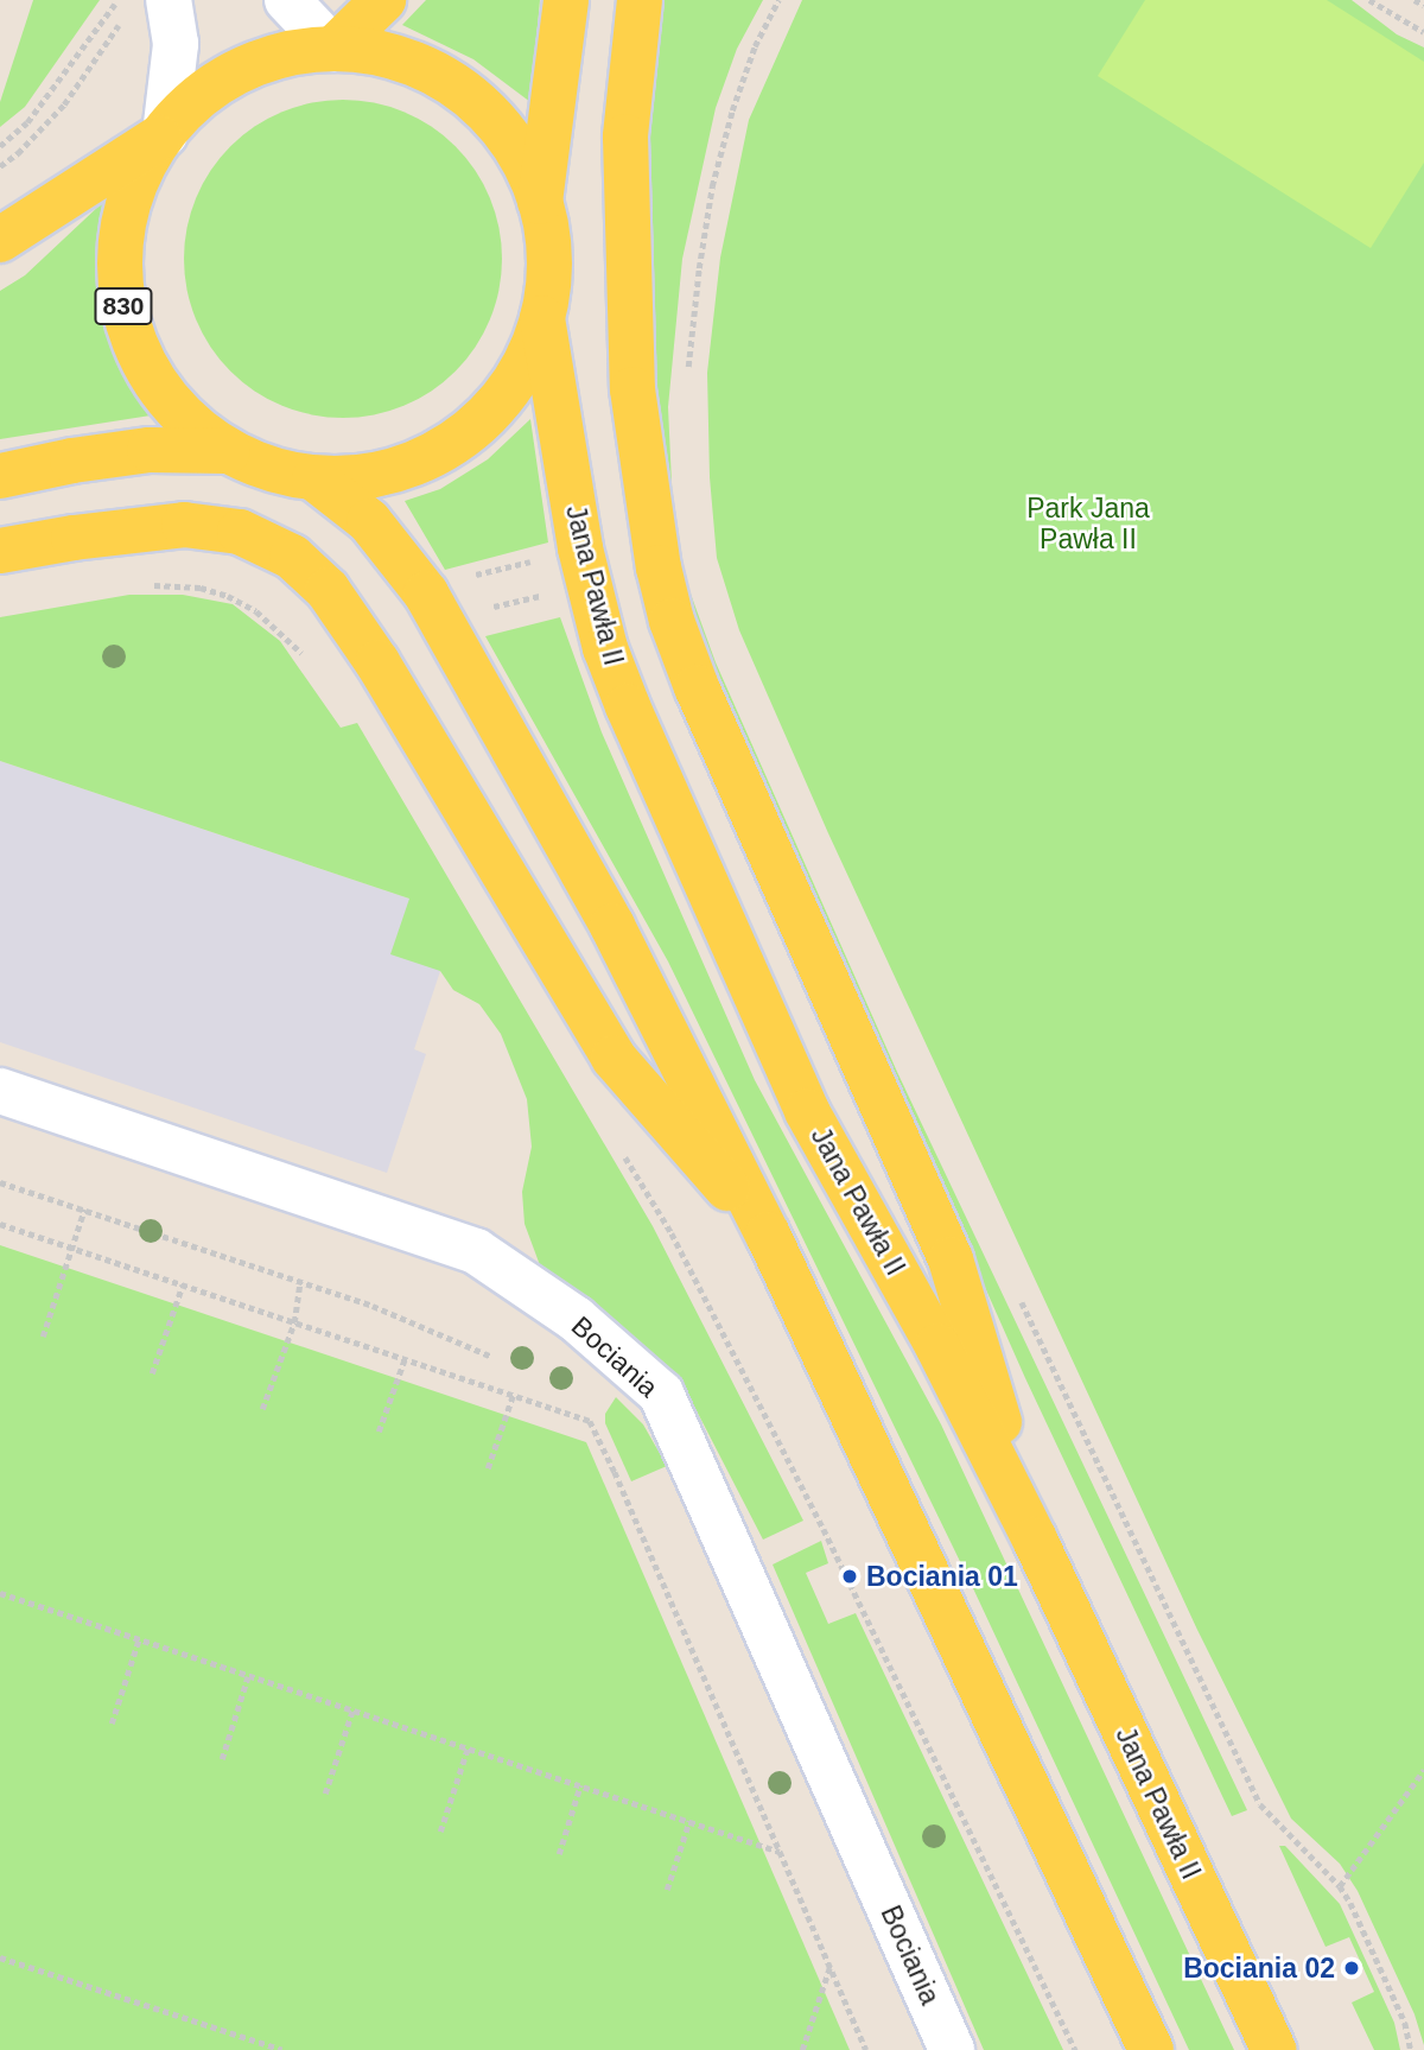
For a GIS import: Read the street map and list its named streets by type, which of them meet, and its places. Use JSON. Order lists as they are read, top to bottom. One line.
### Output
{"streets":{"main road":["830","Jana Pawła II"],"street":["Bociania"]},"crossings":[["830","Jana Pawła II"]],"parks":["Park Jana Pawła II"],"places":["Bociania 01","Bociania 02"]}
